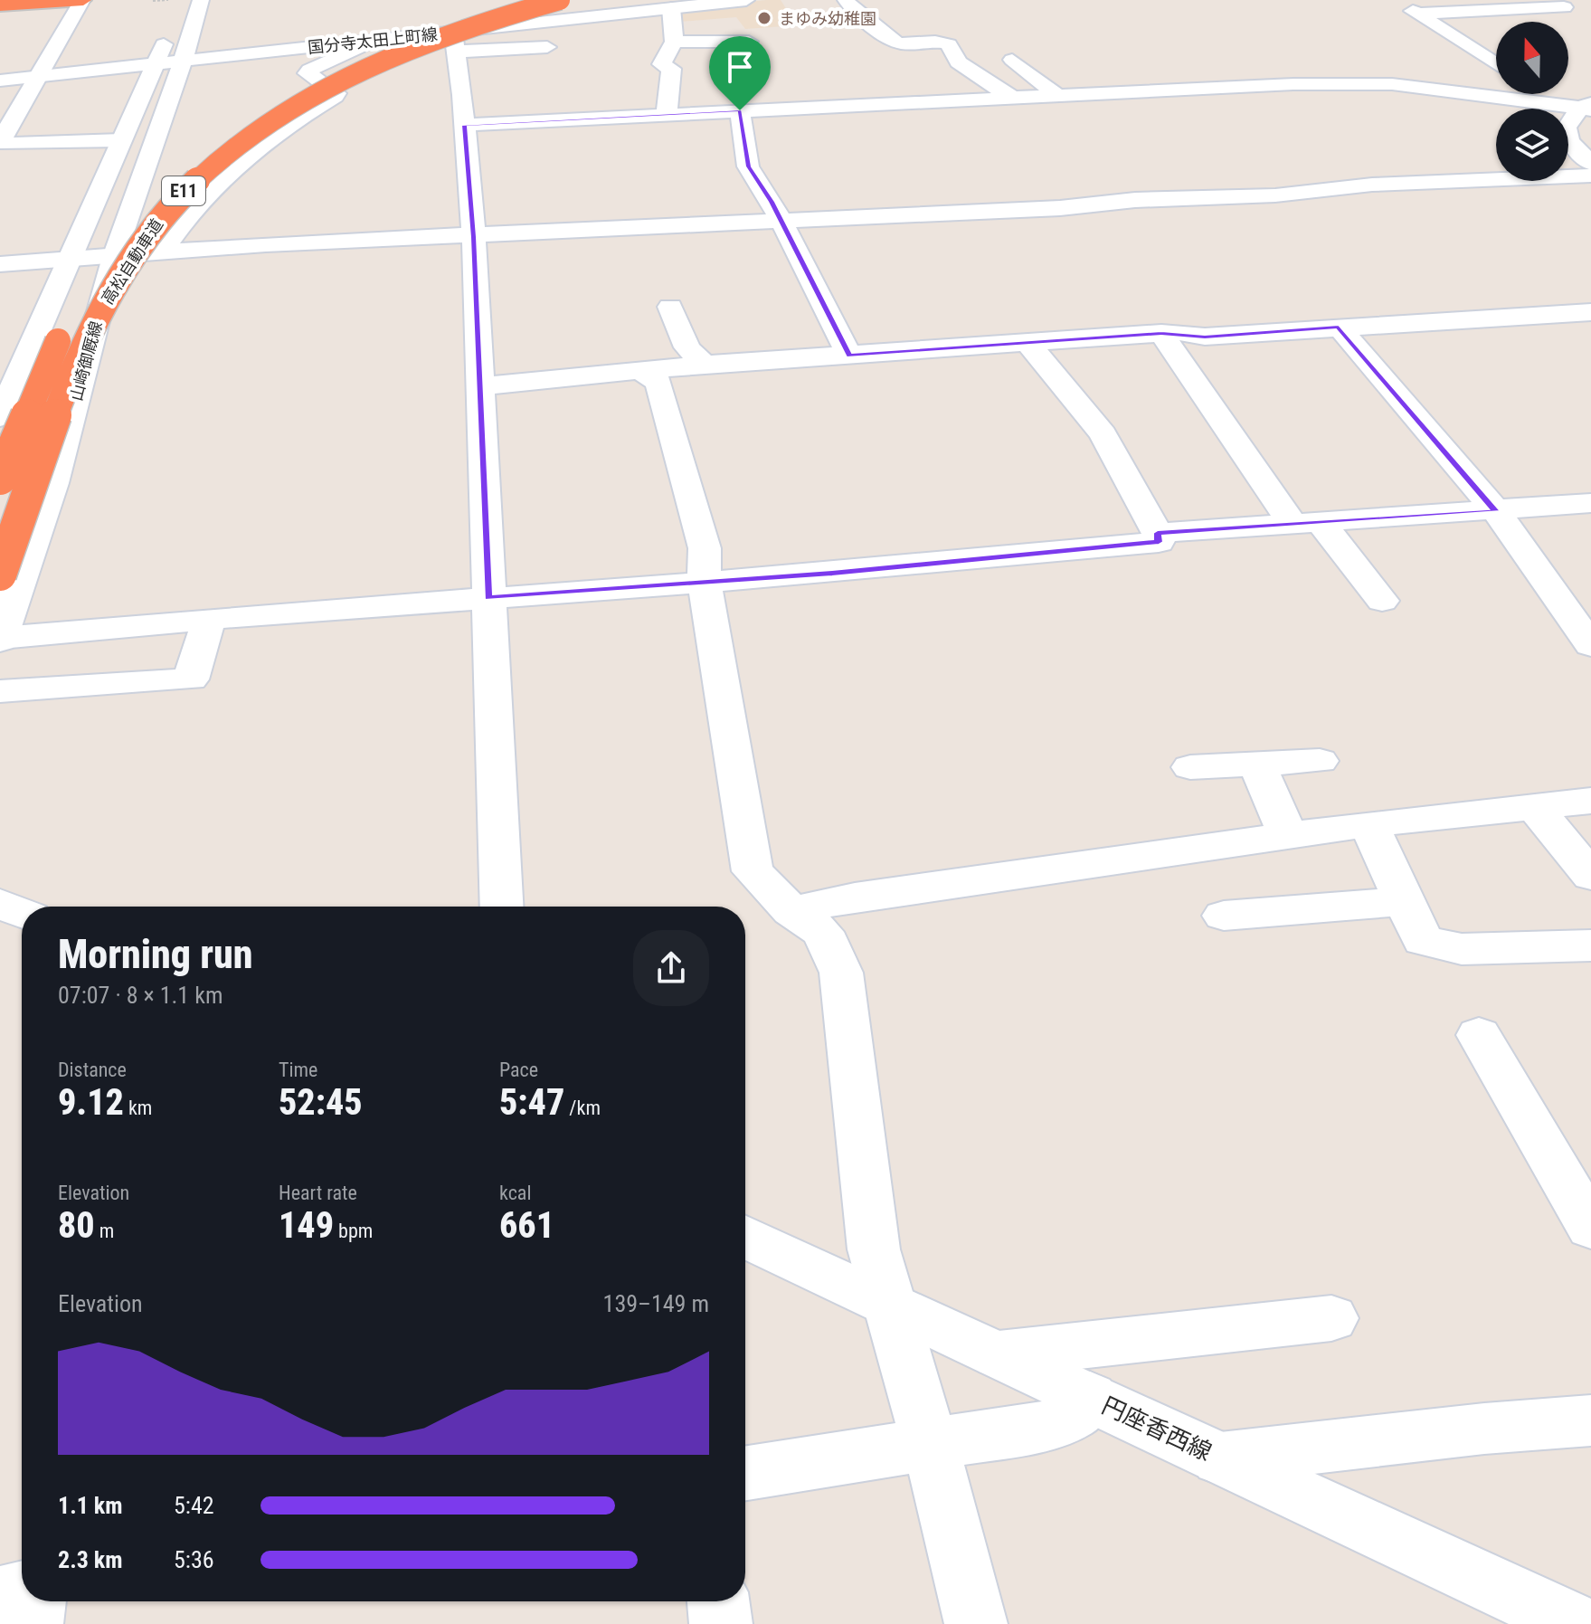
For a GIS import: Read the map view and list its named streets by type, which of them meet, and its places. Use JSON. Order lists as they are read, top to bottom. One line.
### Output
{"streets":{"highway":["E11","高松自動車道"],"street":["国分寺太田上町線","山崎御厩線","円座香西線"]},"crossings":[["国分寺太田上町線","山崎御厩線"]],"places":["まゆみ幼稚園"],"north":"top","page":{"heading":["Morning run","07:07 · 8 × 1.1 km"],"stats":[["Distance","9.12 km"],["Time","52:45"],["Pace","5:47 /km"],["Elevation","80 m"],["Heart rate","149 bpm"],["kcal","661"]],"chart":["Elevation","139–149 m"],"list":[{"name":"1.1 km","note":"5:42"},{"name":"2.3 km","note":"5:36"}]}}
